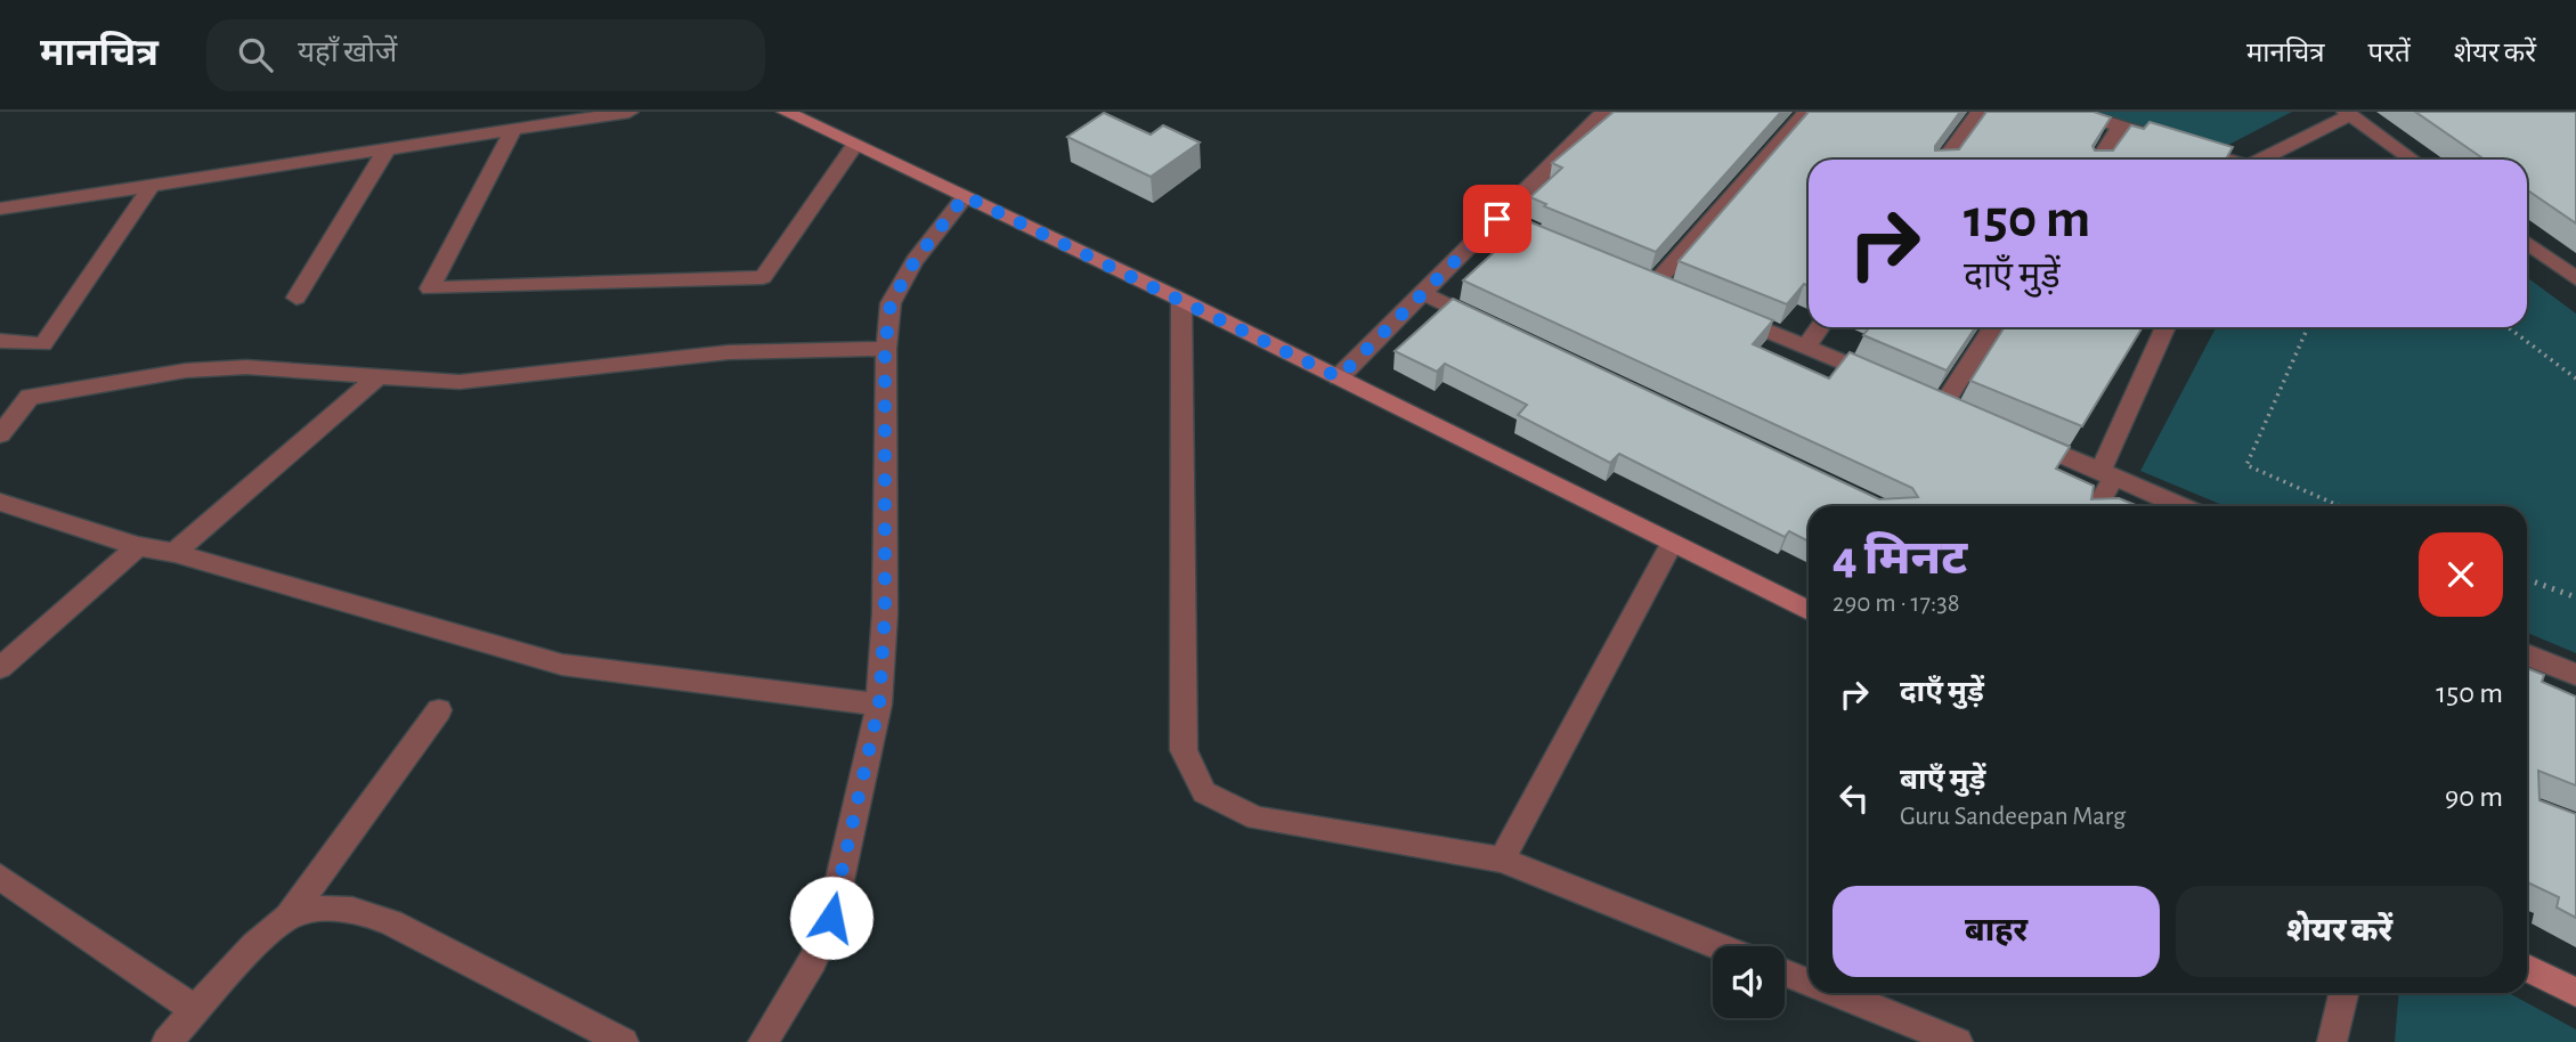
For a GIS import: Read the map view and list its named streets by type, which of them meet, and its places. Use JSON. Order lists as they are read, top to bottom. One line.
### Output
{"page":{"header":"मानचित्र","search":"यहाँ खोजें","nav":["मानचित्र","परतें","शेयर करें"],"turn":["150 m","दाएँ मुड़ें"],"heading":["4 मिनट","290 m · 17:38"],"list":[{"name":"दाएँ मुड़ें","value":"150 m"},{"name":"बाएँ मुड़ें","note":"Guru Sandeepan Marg","value":"90 m"}],"buttons":["बाहर","शेयर करें"]}}
